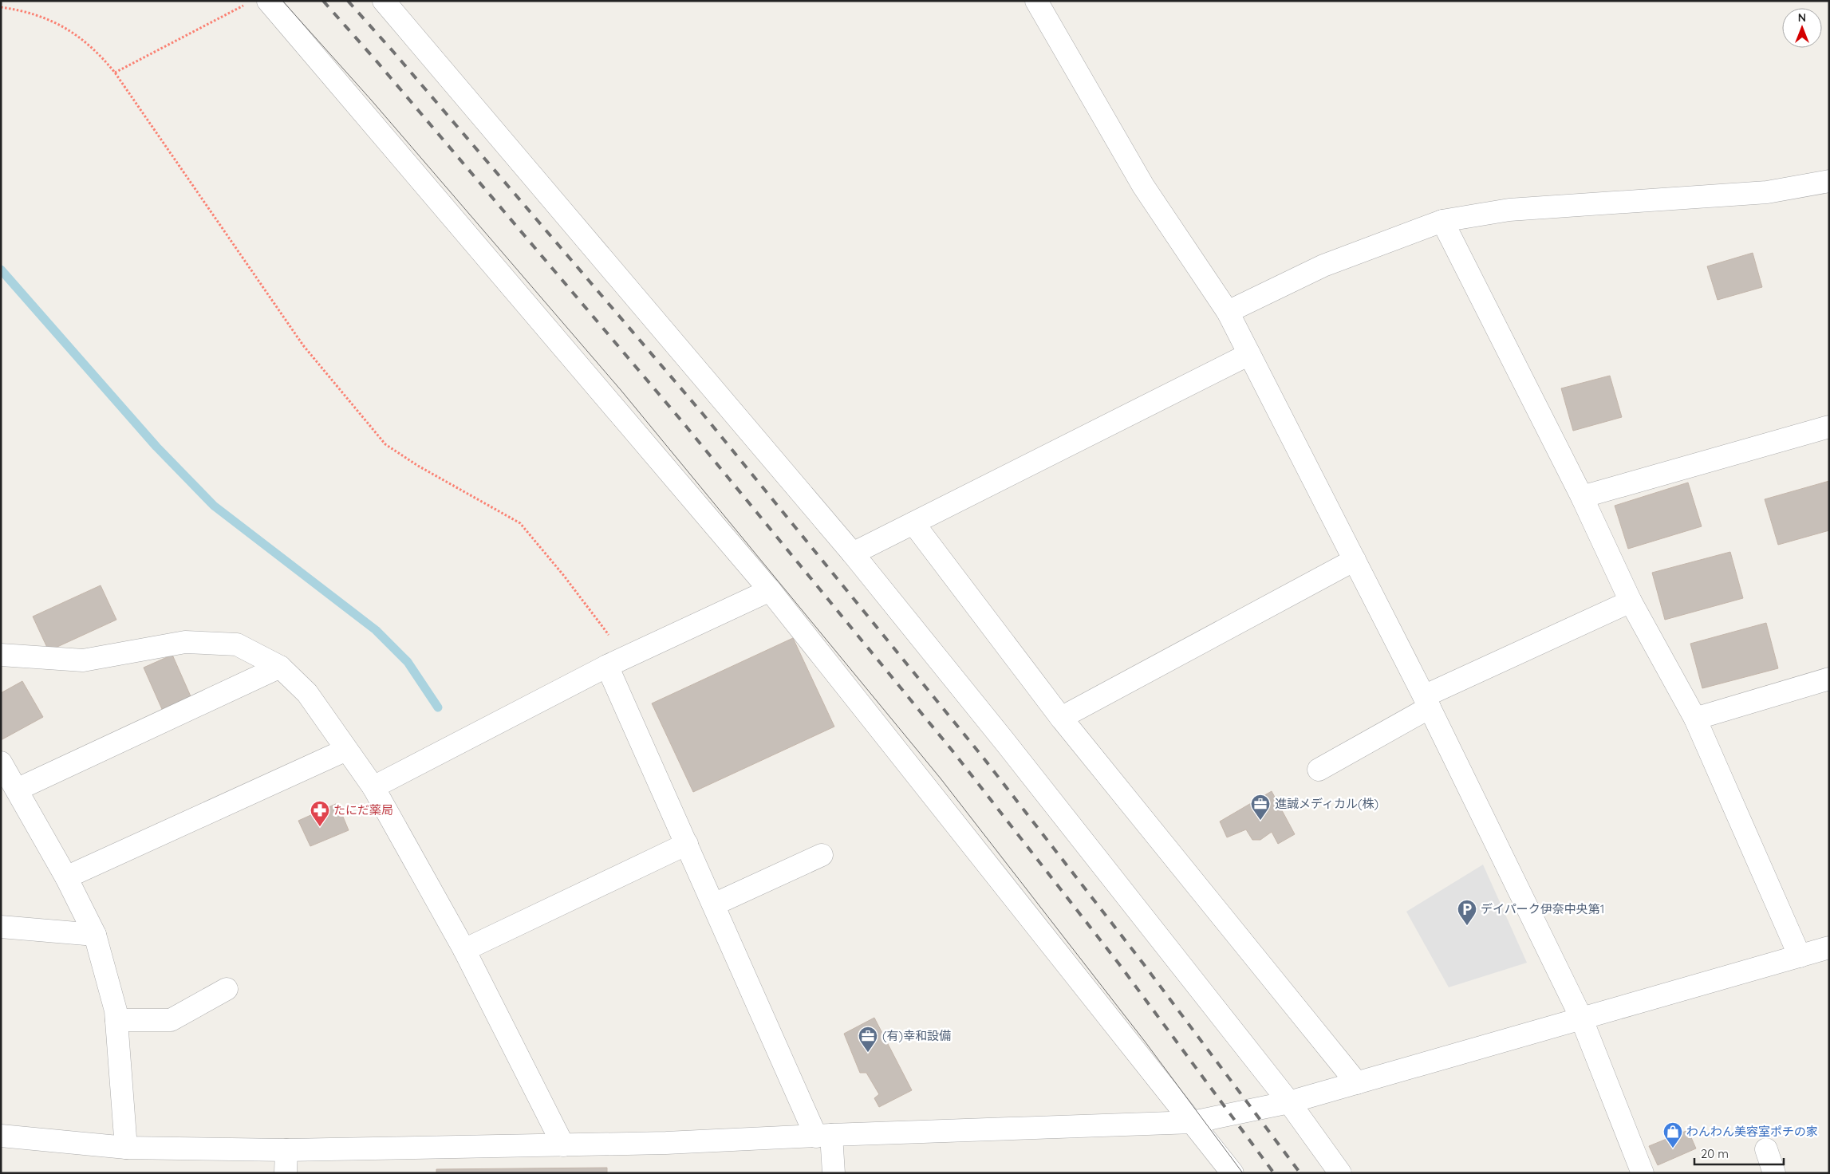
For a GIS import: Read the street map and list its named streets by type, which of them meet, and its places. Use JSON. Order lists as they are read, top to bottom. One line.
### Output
{"places":{"office":["進誠メディカル(株)","(有)幸和設備"],"pharmacy":["たにだ薬局"],"parking":["デイパーク伊奈中央第1"],"shop":["わんわん美容室ポチの家"]},"scale_bar":"20 m","north":"top"}
